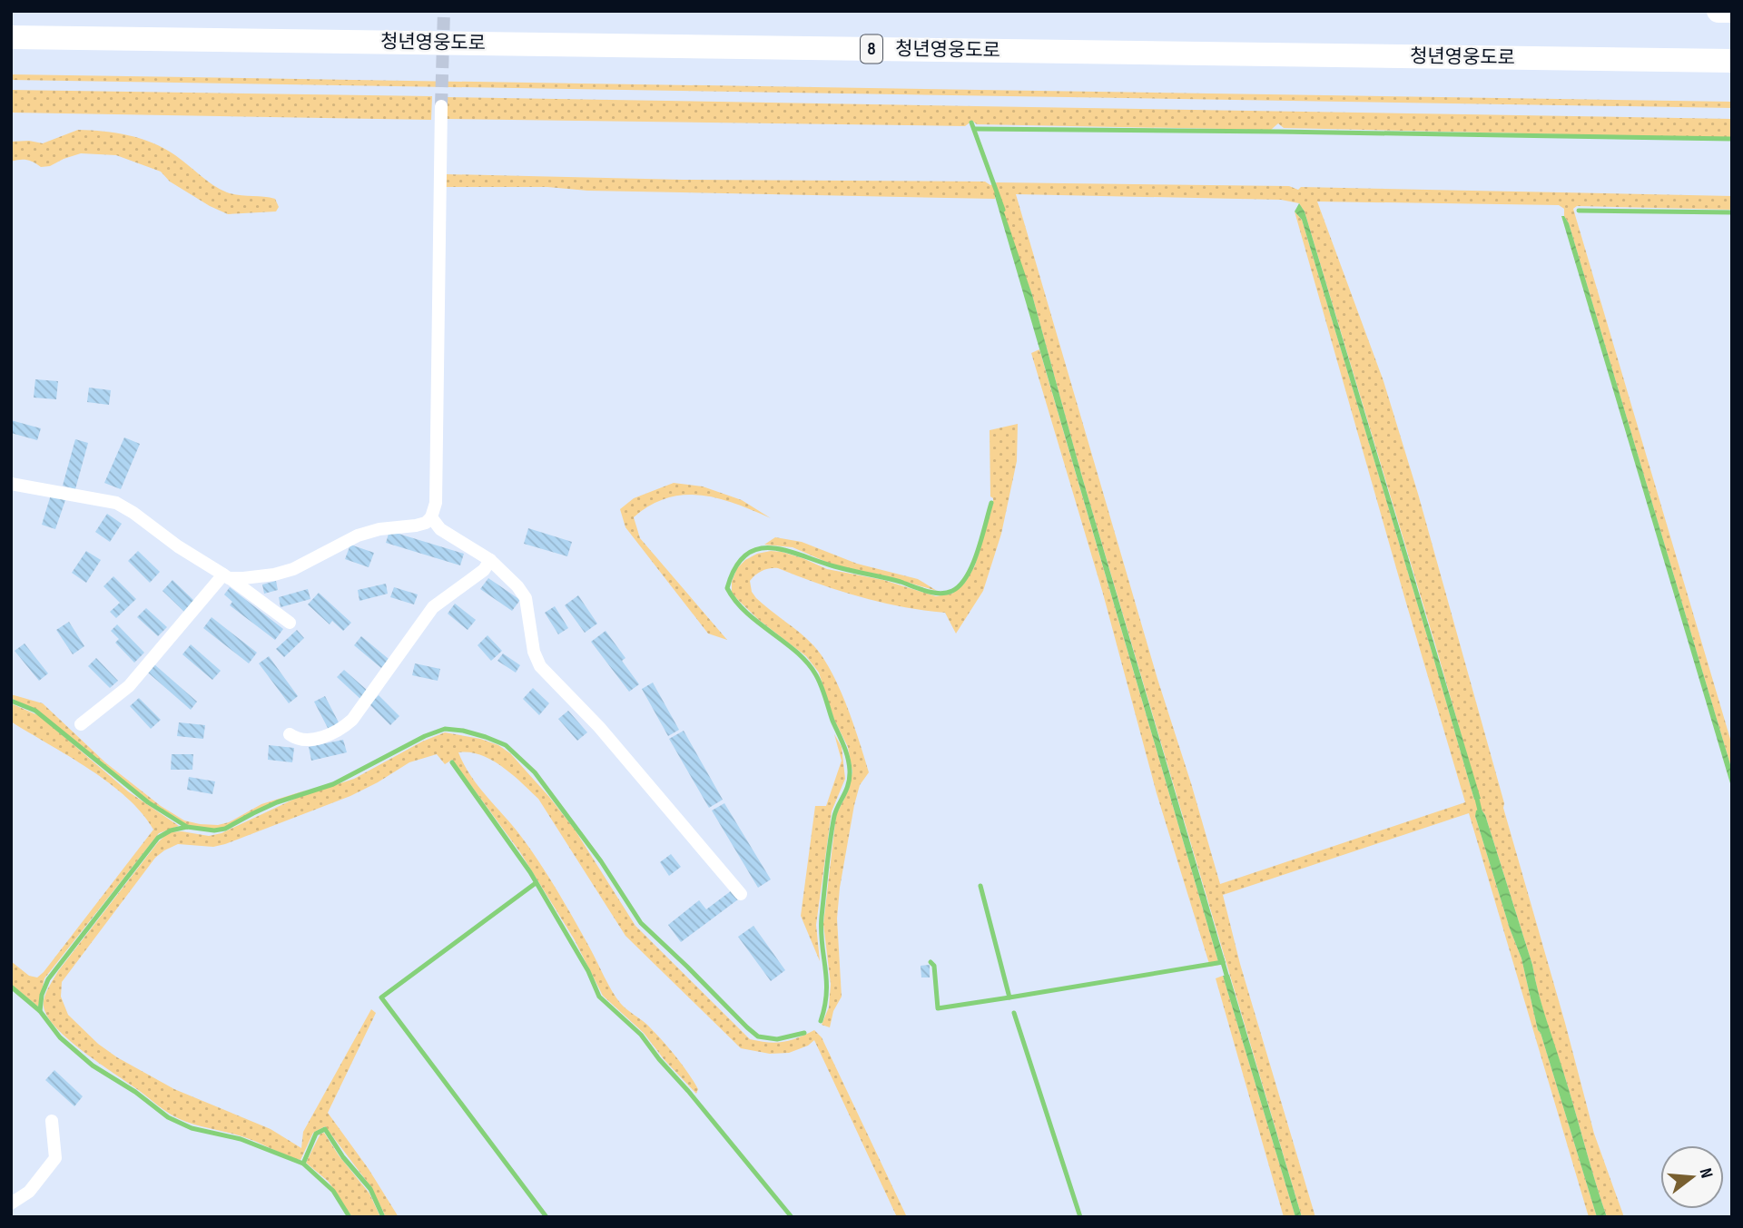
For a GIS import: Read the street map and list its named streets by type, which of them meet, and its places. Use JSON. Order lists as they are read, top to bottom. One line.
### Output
{"streets":{"highway":["청년영웅도로","8"]},"north":"right"}
